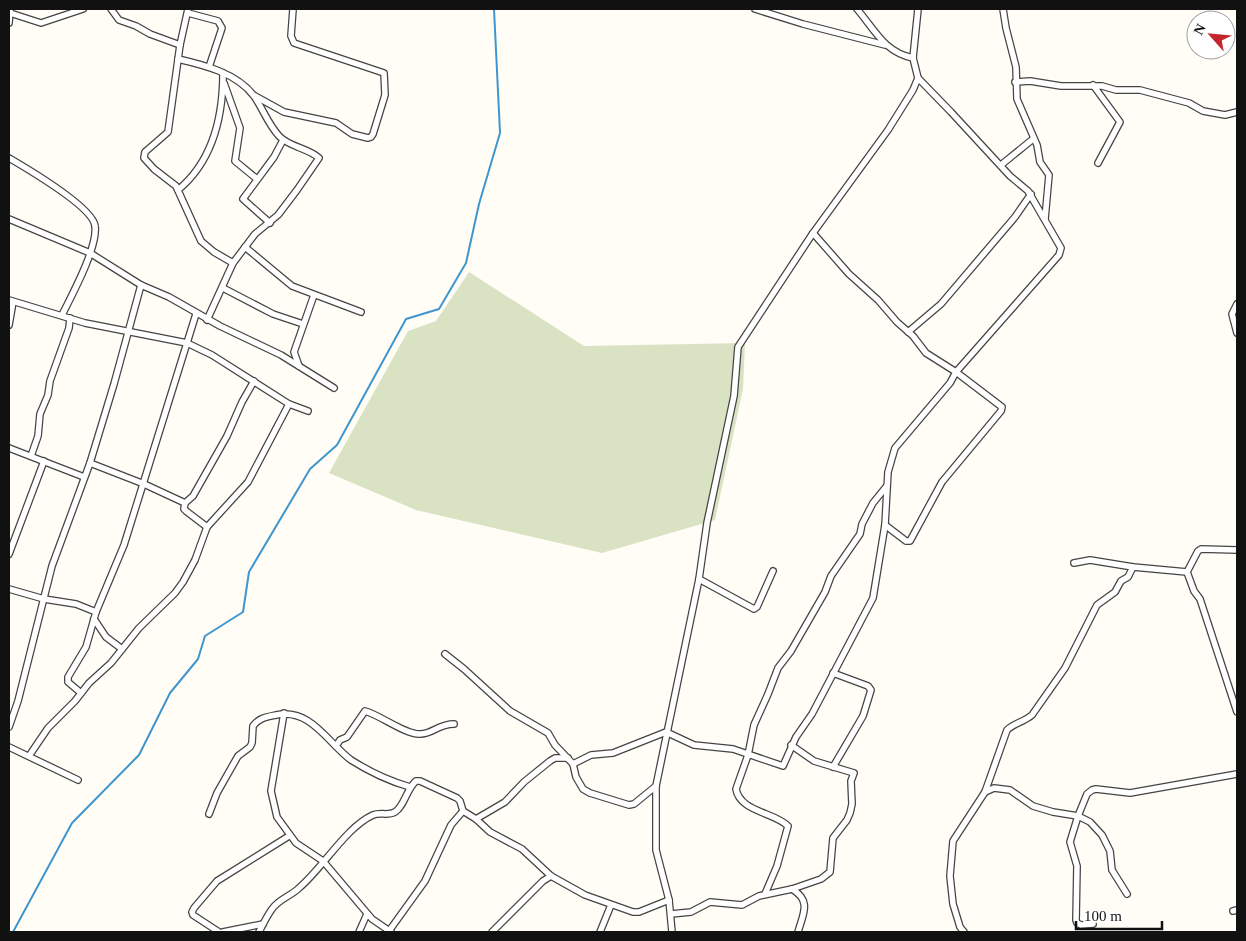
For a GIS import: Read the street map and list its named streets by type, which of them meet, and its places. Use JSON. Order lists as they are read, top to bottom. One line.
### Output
{"scale_bar":"100 m","north":"top left"}
